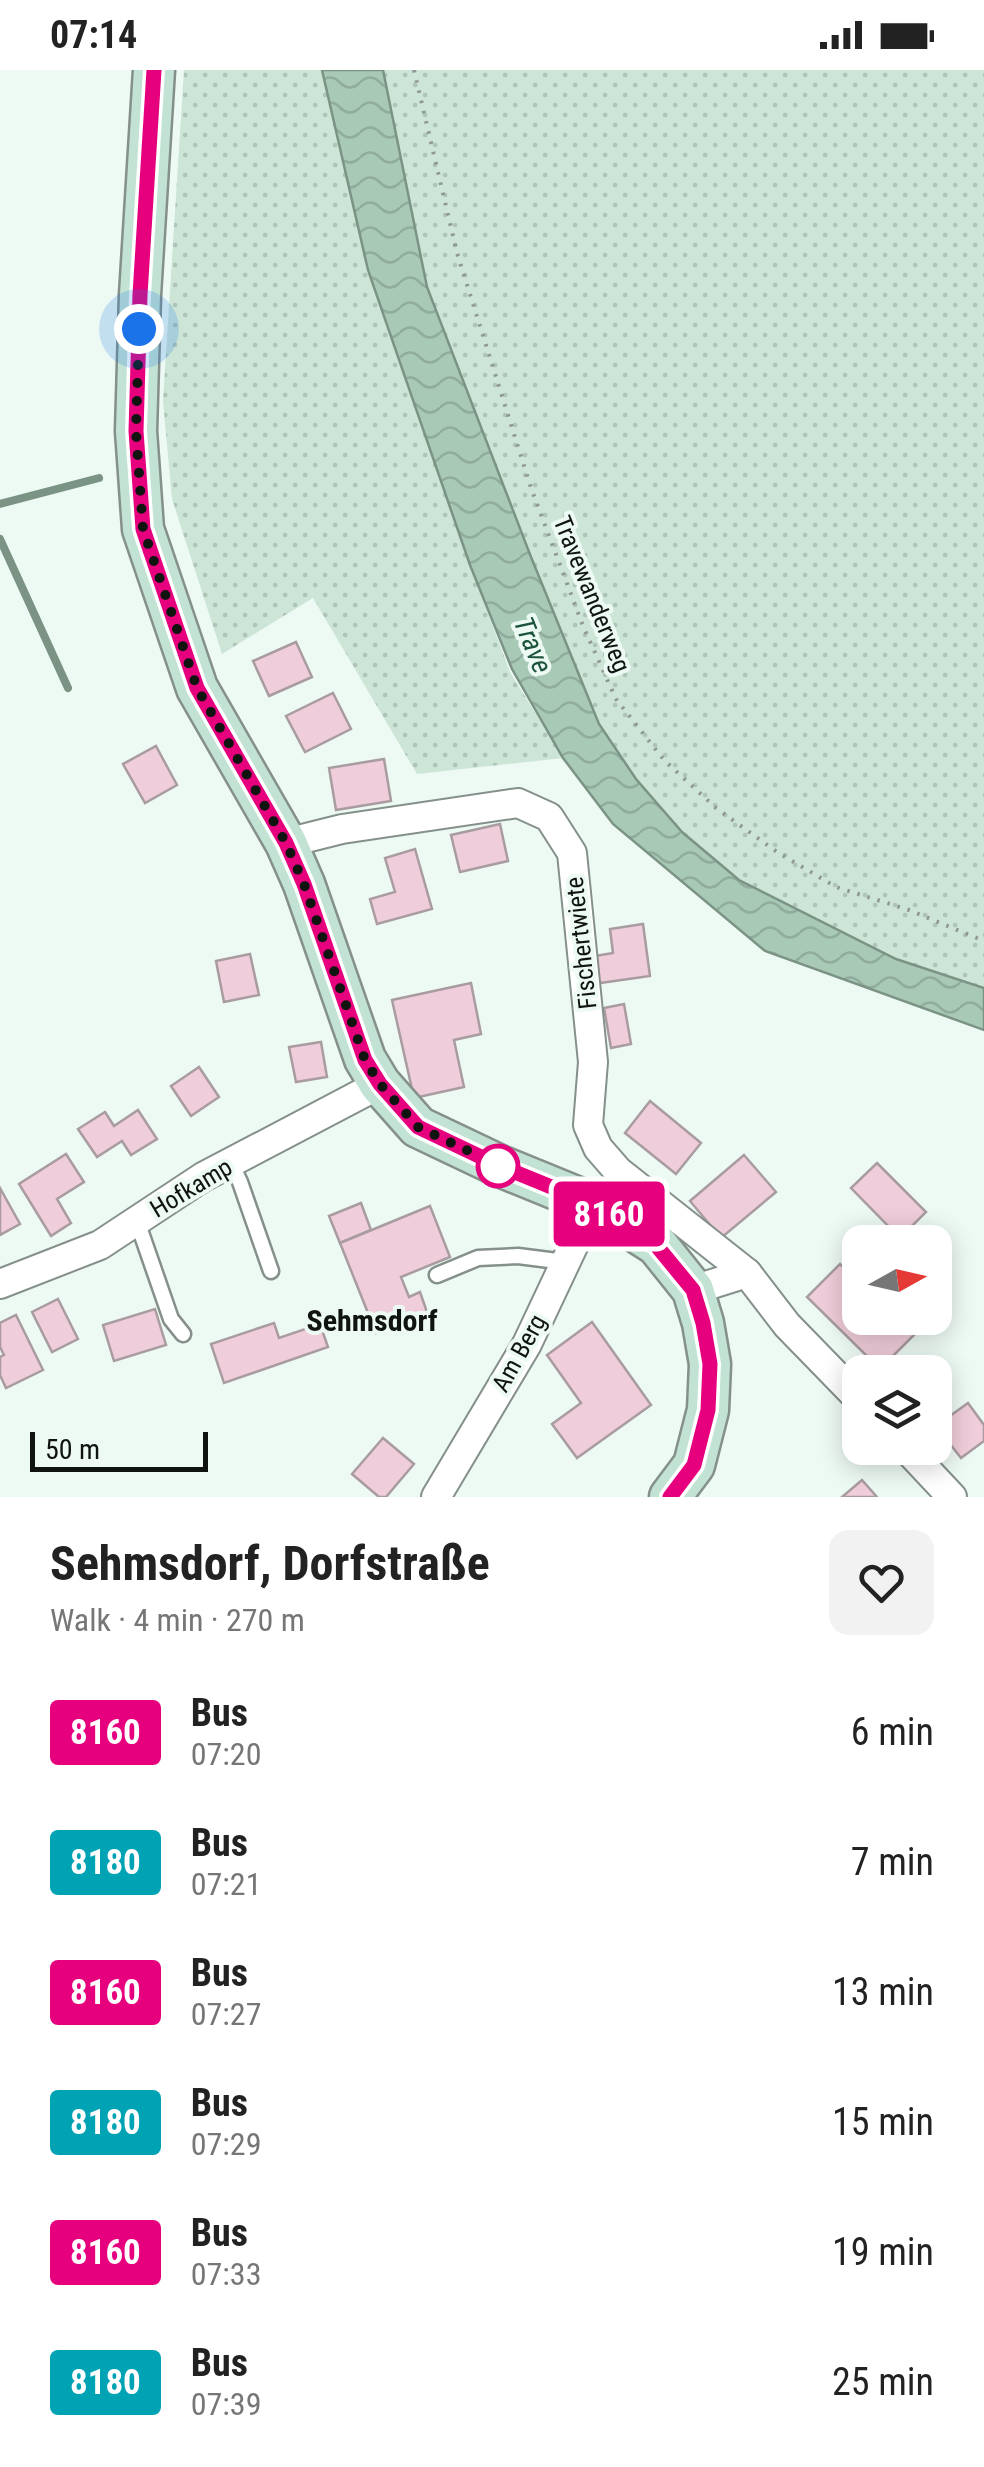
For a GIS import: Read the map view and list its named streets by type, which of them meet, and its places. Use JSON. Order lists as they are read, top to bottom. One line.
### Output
{"streets":{"street":["Fischertwiete","Hofkamp","Am Berg"],"path":["Travewanderweg"]},"districts":["Sehmsdorf"],"water":["Trave"],"lines":["bus line 8160"],"scale_bar":"50 m","north":"right","page":{"status":"07:14","on_map":"8160","scale":"50 m","heading":["Sehmsdorf, Dorfstraße","Walk · 4 min · 270 m"],"list":[{"mark":"8160","name":"Bus","note":"07:20","value":"6 min"},{"mark":"8180","name":"Bus","note":"07:21","value":"7 min"},{"mark":"8160","name":"Bus","note":"07:27","value":"13 min"},{"mark":"8180","name":"Bus","note":"07:29","value":"15 min"},{"mark":"8160","name":"Bus","note":"07:33","value":"19 min"},{"mark":"8180","name":"Bus","note":"07:39","value":"25 min"}]}}
